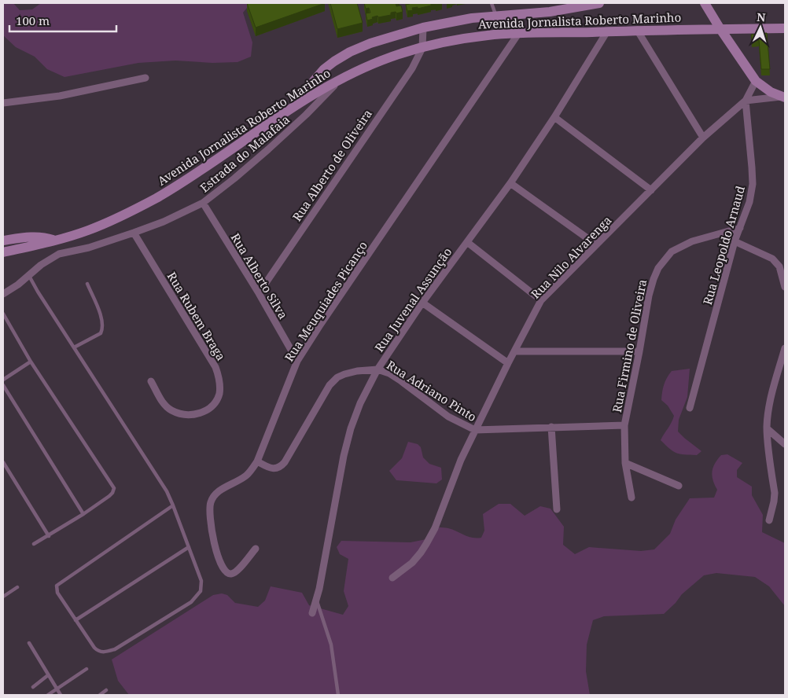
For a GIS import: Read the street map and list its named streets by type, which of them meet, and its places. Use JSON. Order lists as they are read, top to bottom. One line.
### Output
{"streets":{"main road":["Avenida Jornalista Roberto Marinho"],"street":["Estrada do Malafaia","Rua Alberto de Oliveira","Rua Leopoldo Arnaud","Rua Nilo Alvarenga","Rua Alberto Silva","Rua Juvenal Assunção","Rua Meuquiades Picanço","Rua Rubem Braga","Rua Firmino de Oliveira","Rua Adriano Pinto"]},"crossings":[["Avenida Jornalista Roberto Marinho","Estrada do Malafaia"],["Avenida Jornalista Roberto Marinho","Rua Alberto de Oliveira"],["Avenida Jornalista Roberto Marinho","Rua Juvenal Assunção"],["Avenida Jornalista Roberto Marinho","Rua Meuquiades Picanço"],["Estrada do Malafaia","Rua Alberto Silva"],["Estrada do Malafaia","Rua Rubem Braga"],["Rua Alberto de Oliveira","Rua Alberto Silva"],["Rua Leopoldo Arnaud","Rua Nilo Alvarenga"],["Rua Leopoldo Arnaud","Rua Firmino de Oliveira"],["Rua Nilo Alvarenga","Rua Adriano Pinto"],["Rua Alberto Silva","Rua Meuquiades Picanço"],["Rua Juvenal Assunção","Rua Adriano Pinto"],["Rua Meuquiades Picanço","Rua Adriano Pinto"],["Rua Firmino de Oliveira","Rua Adriano Pinto"]],"scale_bar":"100 m","north":"top"}
